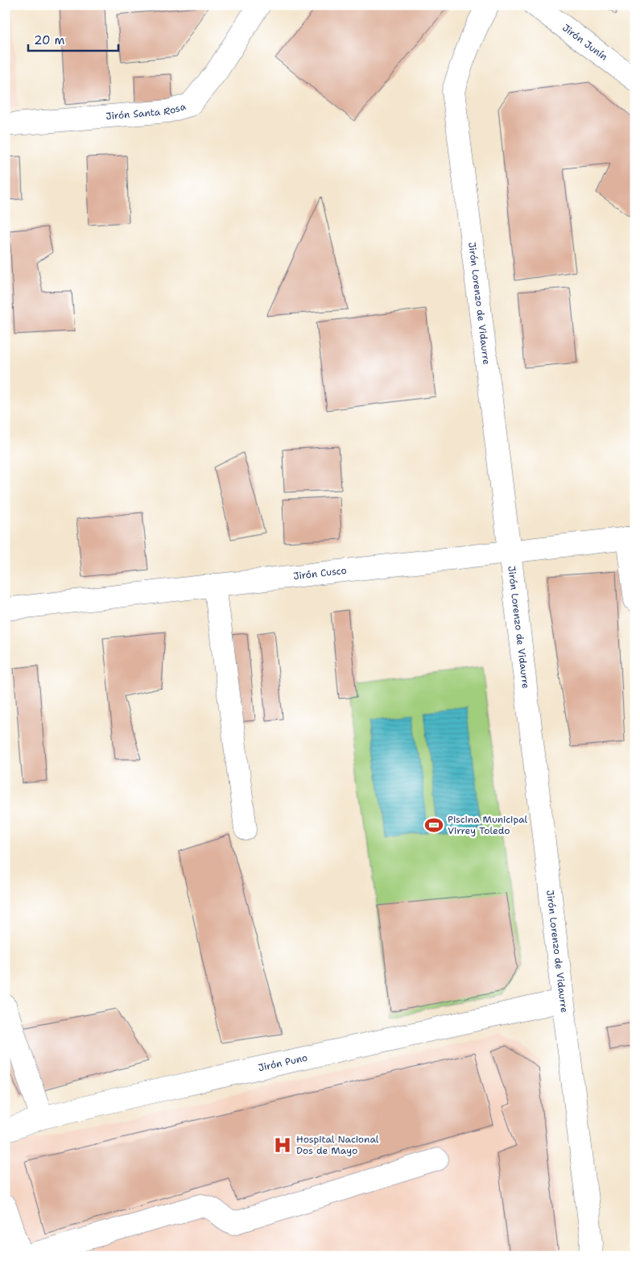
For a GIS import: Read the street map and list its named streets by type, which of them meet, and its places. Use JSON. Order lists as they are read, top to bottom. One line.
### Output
{"streets":{"street":["Jirón Junín","Jirón Santa Rosa","Jirón Lorenzo de Vidaurre","Jirón Cusco","Jirón Puno"]},"crossings":[["Jirón Lorenzo de Vidaurre","Jirón Cusco"],["Jirón Lorenzo de Vidaurre","Jirón Puno"]],"places":{"sports":["Piscina Municipal Virrey Toledo"],"hospital":["Hospital Nacional Dos de Mayo"]},"scale_bar":"20 m"}
